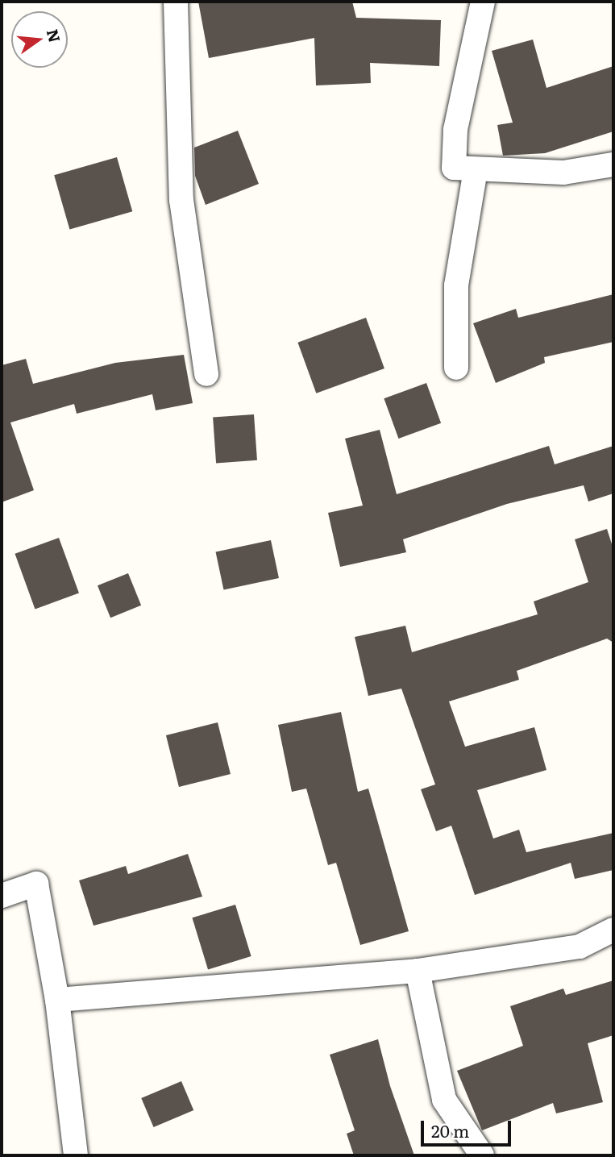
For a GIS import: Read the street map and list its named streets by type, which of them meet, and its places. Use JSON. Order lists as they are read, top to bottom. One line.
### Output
{"scale_bar":"20 m","north":"right"}
